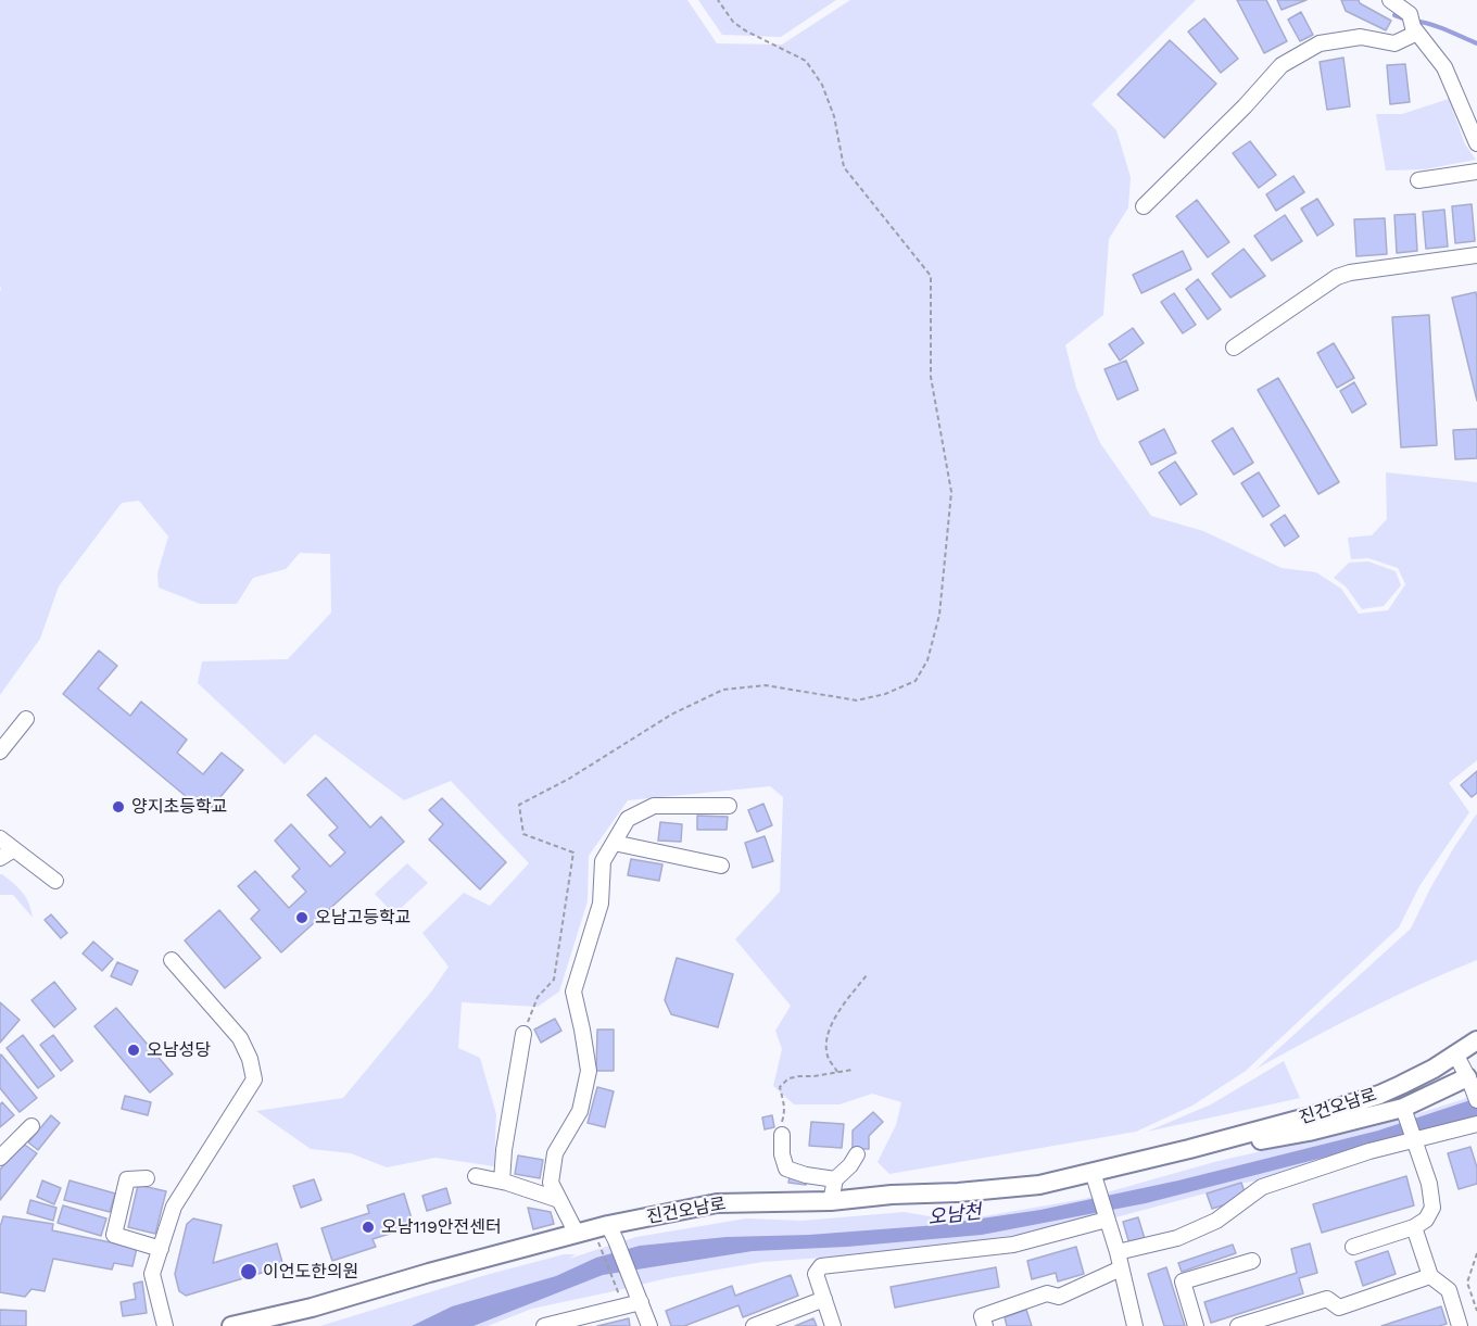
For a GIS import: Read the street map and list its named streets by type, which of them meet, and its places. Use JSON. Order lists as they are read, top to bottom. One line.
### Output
{"streets":{"main road":["진건오남로"]},"water":["오남천"],"places":["양지초등학교","오남고등학교","오남성당","오남119안전센터","이언도한의원"]}
